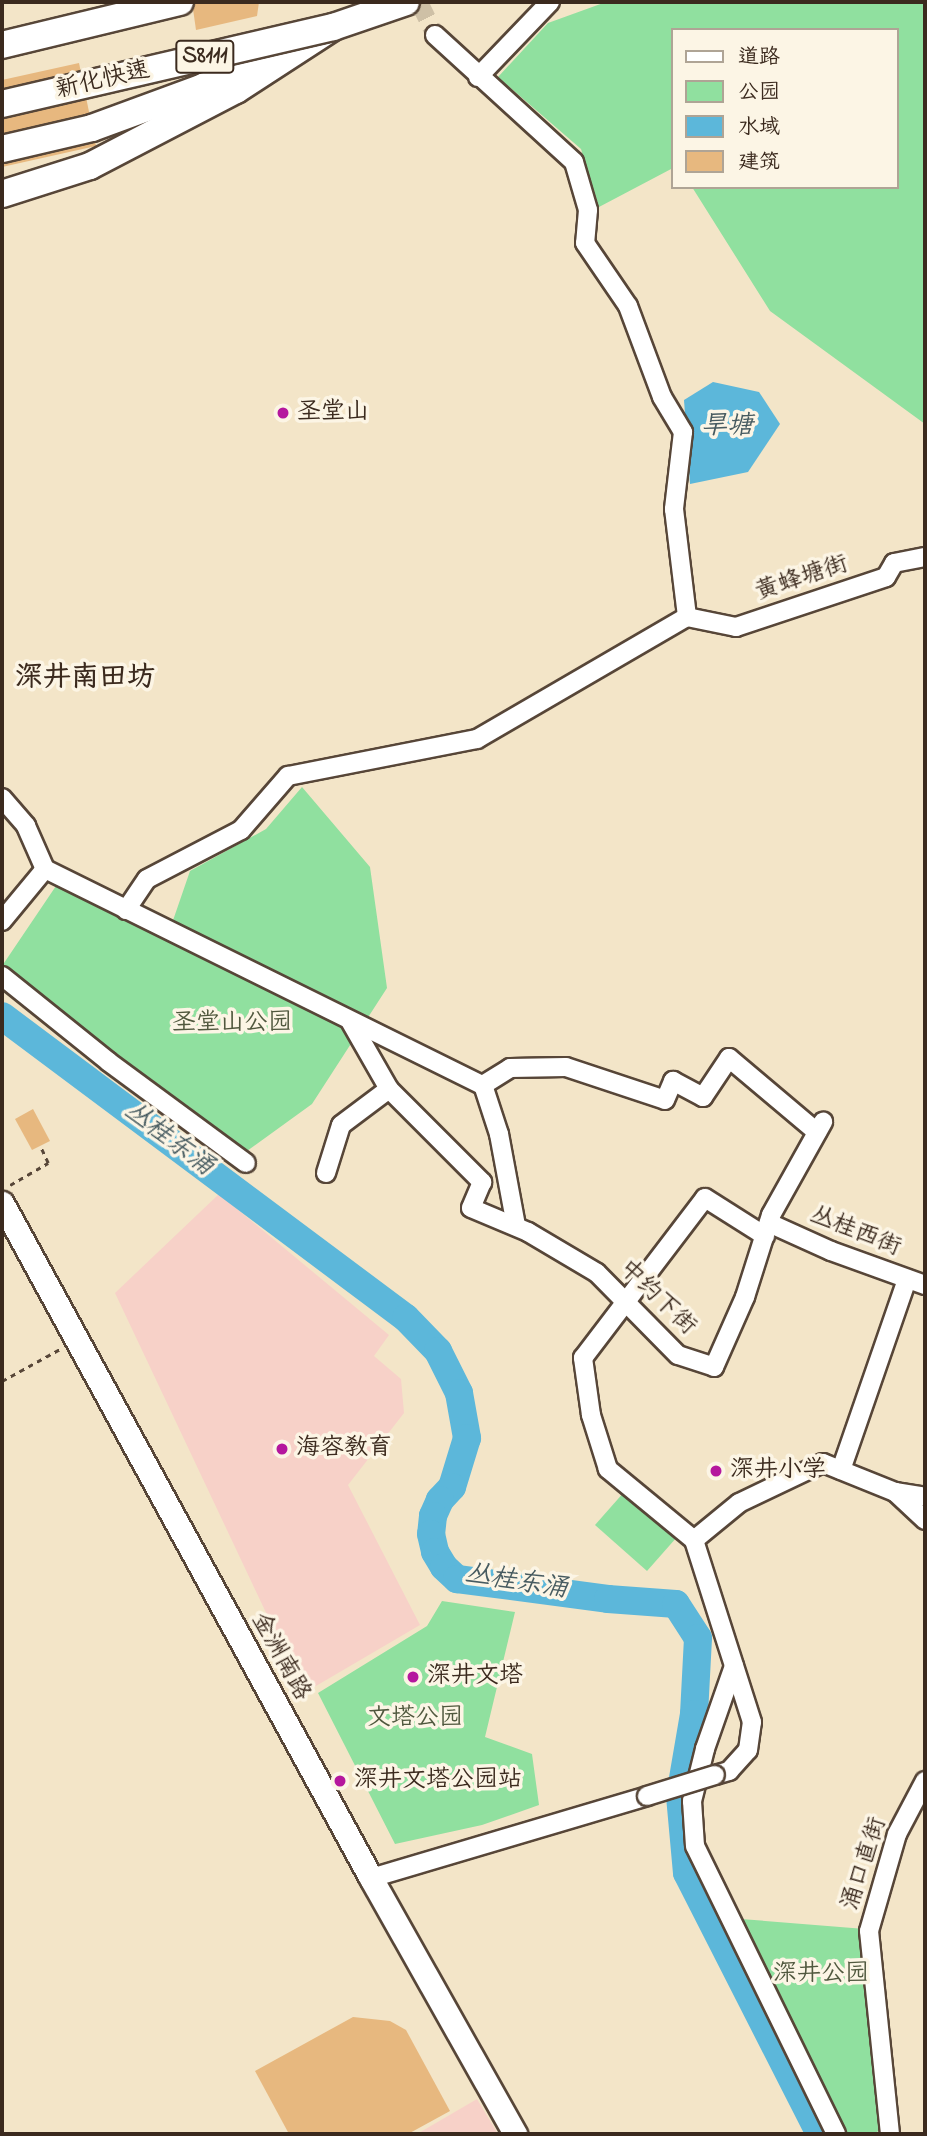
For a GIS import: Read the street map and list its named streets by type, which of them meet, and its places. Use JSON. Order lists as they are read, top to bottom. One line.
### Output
{"streets":{"highway":["S8111","新化快速"],"main road":["金洲南路"],"street":["黄蜂塘街","丛桂西街","中约下街","涌口直街"]},"crossings":[["丛桂西街","中约下街"]],"districts":["深井南田坊"],"water":["旱塘","丛桂东涌"],"parks":["圣堂山公园","文塔公园","深井公园"],"places":["圣堂山","海容教育","深井小学","深井文塔","深井文塔公园站"],"legend":["道路","公园","水域","建筑"]}
